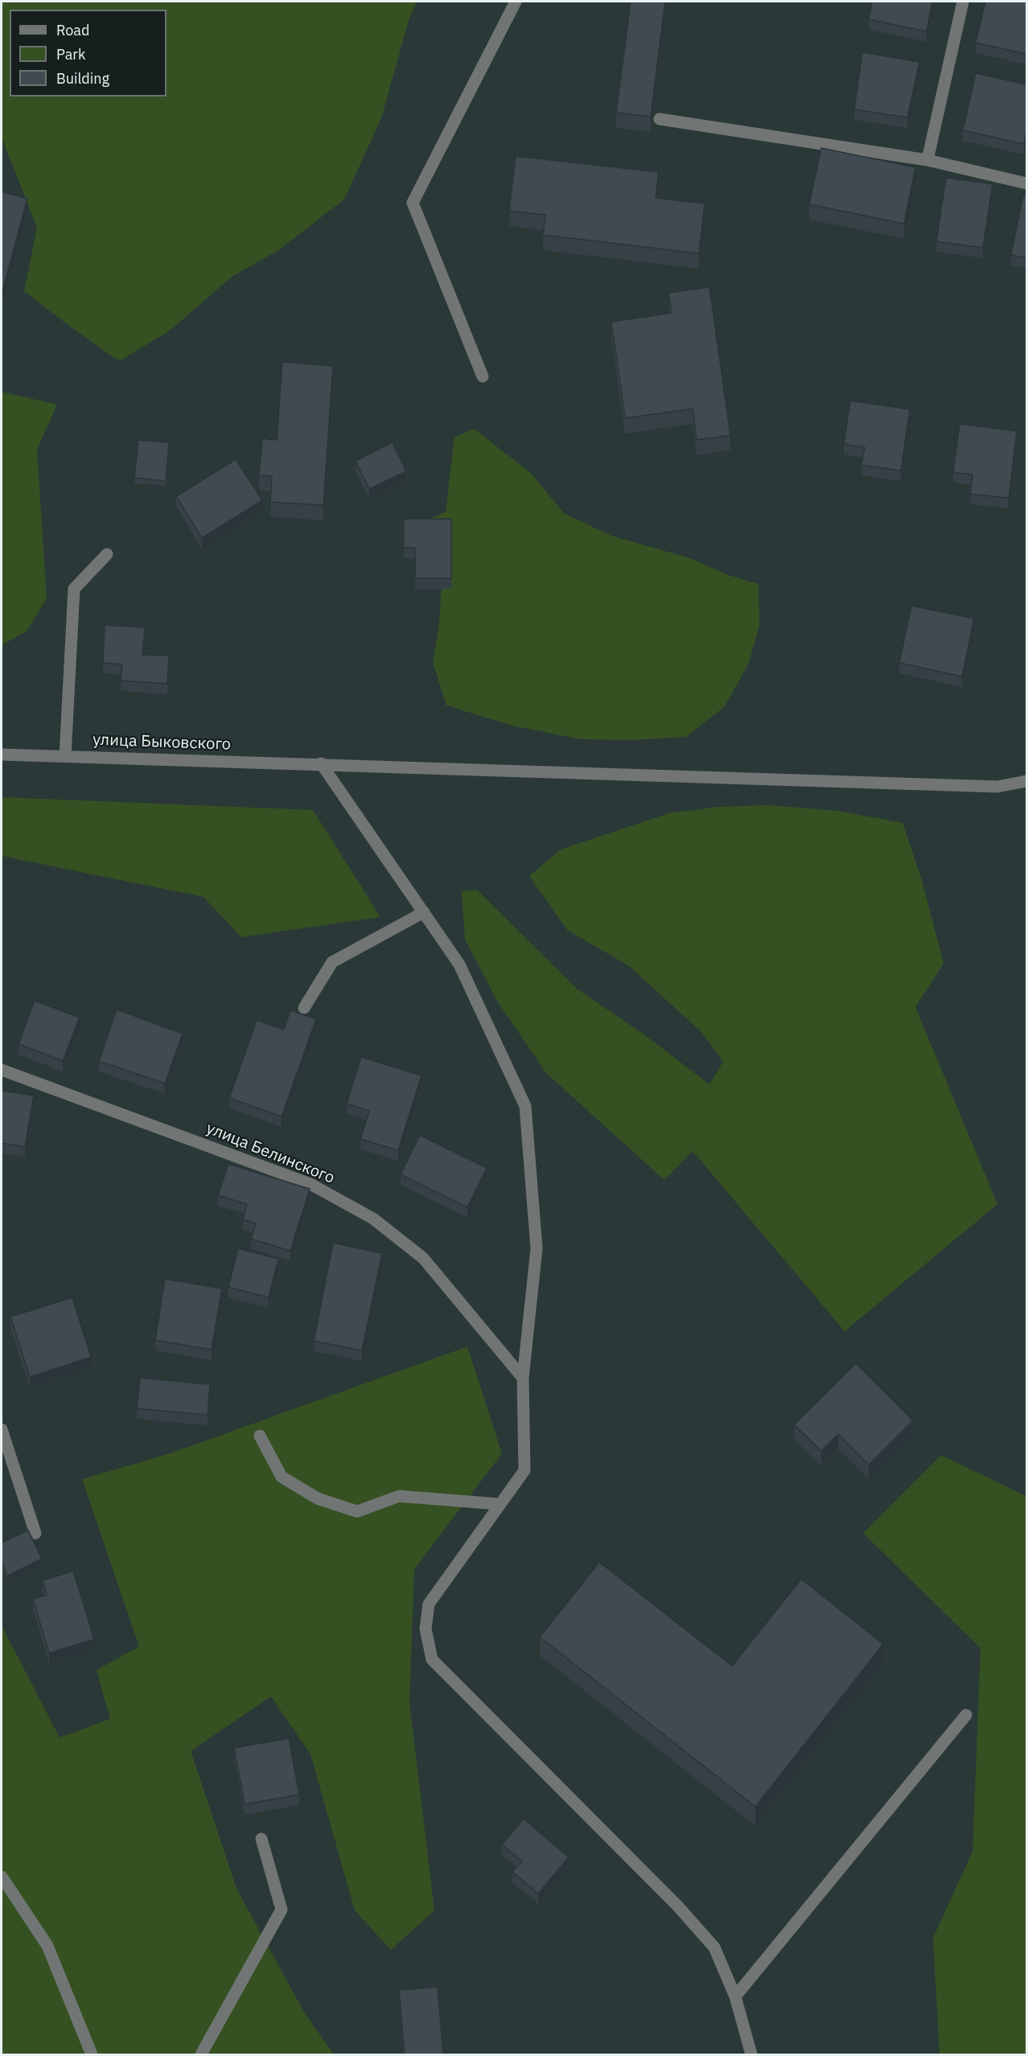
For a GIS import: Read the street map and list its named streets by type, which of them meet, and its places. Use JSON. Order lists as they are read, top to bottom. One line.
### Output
{"streets":{"street":["улица Быковского","улица Белинского"]},"legend":["Road","Park","Building"]}
